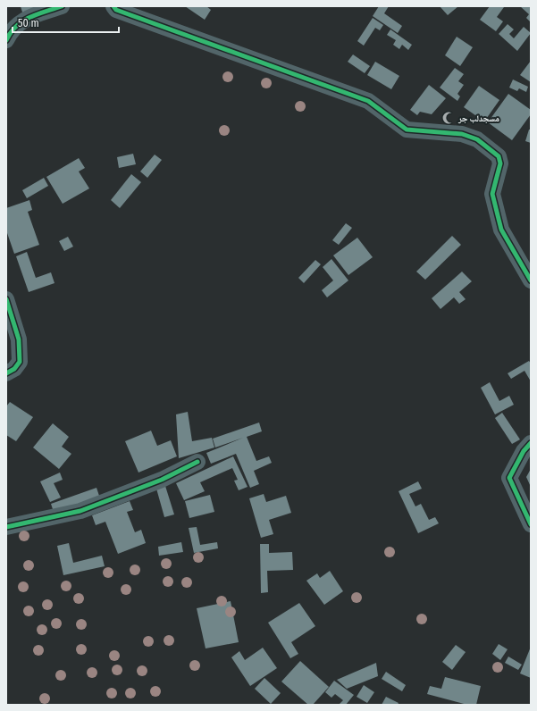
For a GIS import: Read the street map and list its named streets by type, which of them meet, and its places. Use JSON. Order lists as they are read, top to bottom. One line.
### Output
{"places":{"mosque":["مسجدلب جر"]},"scale_bar":"50 m"}
